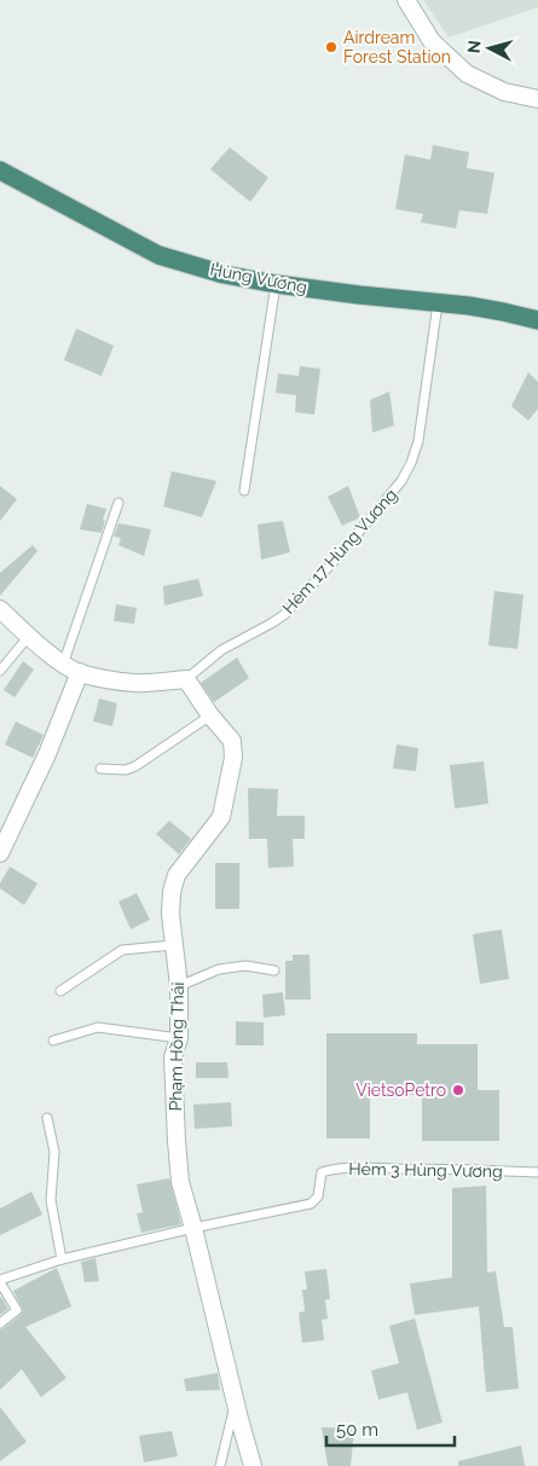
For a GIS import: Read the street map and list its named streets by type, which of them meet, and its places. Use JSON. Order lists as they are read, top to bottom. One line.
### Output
{"streets":{"highway":["Hùng Vương"],"street":["Phạm Hồng Thái"],"lane":["Hẻm 17 Hùng Vương","Hẻm 3 Hùng Vương"]},"crossings":[["Hùng Vương","Hẻm 17 Hùng Vương"],["Hẻm 17 Hùng Vương","Phạm Hồng Thái"],["Phạm Hồng Thái","Hẻm 3 Hùng Vương"]],"places":["Airdream Forest Station","VietsoPetro"],"scale_bar":"50 m","north":"left"}
